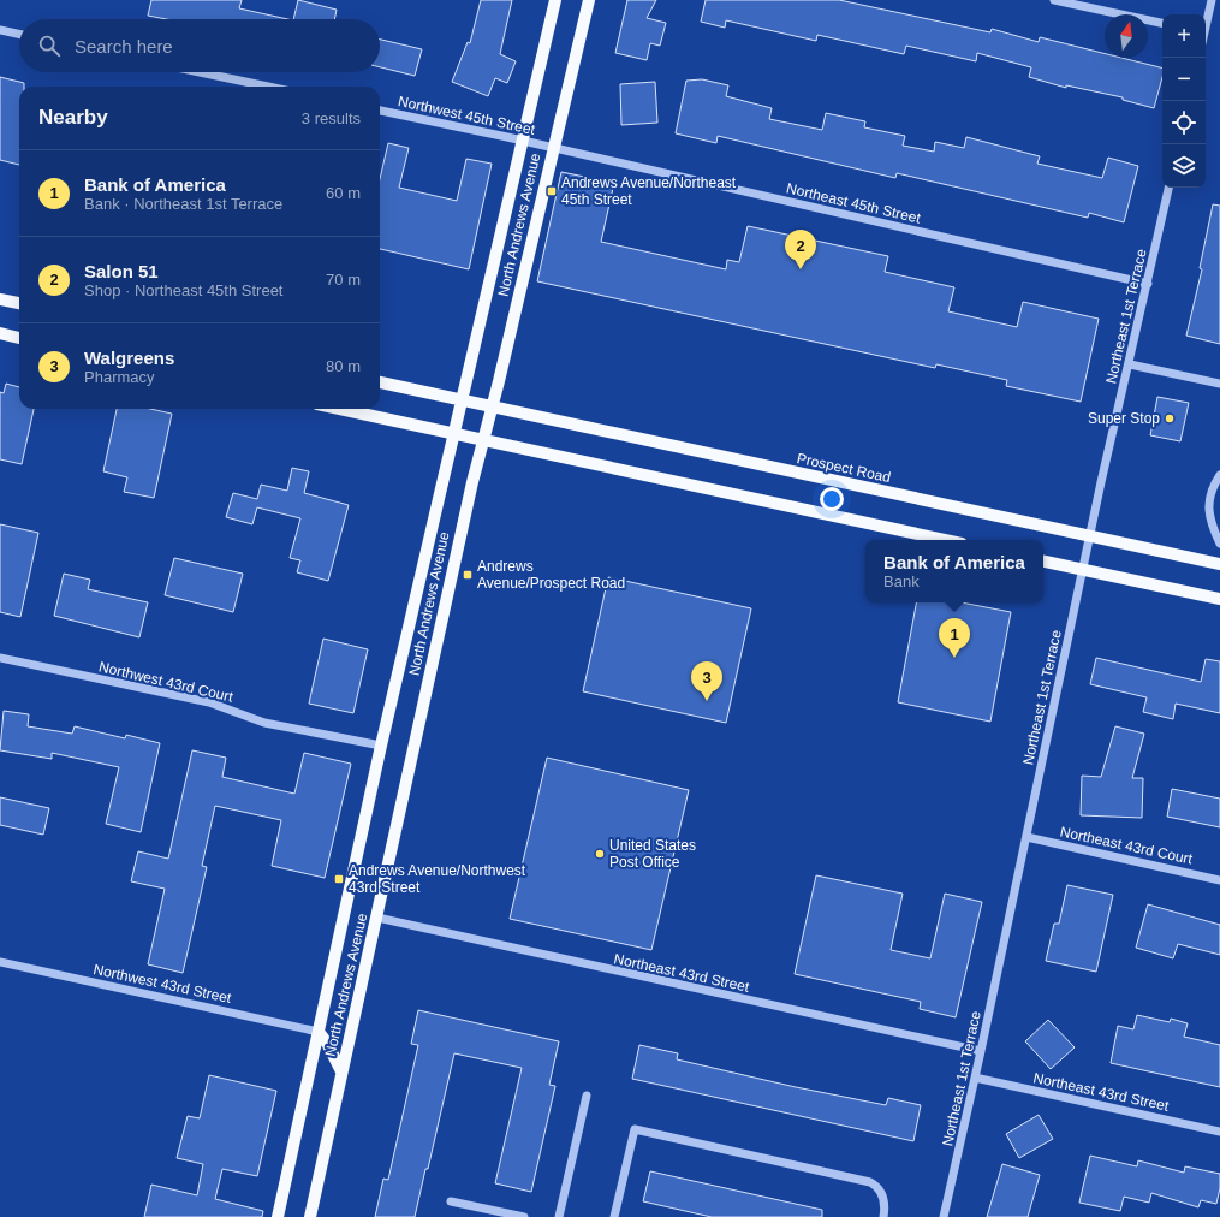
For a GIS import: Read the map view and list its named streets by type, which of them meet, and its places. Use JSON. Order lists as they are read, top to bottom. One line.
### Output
{"streets":{"main road":["North Andrews Avenue","Prospect Road"],"street":["Northwest 45th Street","Northeast 45th Street","Northeast 1st Terrace","Northwest 43rd Court","Northeast 43rd Court","Northeast 43rd Street","Northwest 43rd Street"]},"crossings":[["Northwest 45th Street","Northeast 45th Street"],["Northwest 45th Street","North Andrews Avenue"],["Northeast 45th Street","North Andrews Avenue"],["Northeast 45th Street","Northeast 1st Terrace"],["North Andrews Avenue","Prospect Road"],["North Andrews Avenue","Northwest 43rd Court"],["North Andrews Avenue","Northeast 43rd Street"],["North Andrews Avenue","Northwest 43rd Street"],["Northeast 1st Terrace","Prospect Road"],["Northeast 1st Terrace","Northeast 43rd Court"],["Northeast 1st Terrace","Northeast 43rd Street"]],"places":{"transit":["Andrews Avenue/Northeast 45th Street","Andrews Avenue/Prospect Road","Andrews Avenue/Northwest 43rd Street"],"other":["Super Stop","United States Post Office"]},"north":"top","page":{"map_buttons":["+","−"],"search":"Search here","heading":["Nearby","3 results"],"list":[{"mark":"1","name":"Bank of America","note":"Bank · Northeast 1st Terrace","value":"60 m"},{"mark":"2","name":"Salon 51","note":"Shop · Northeast 45th Street","value":"70 m"},{"mark":"3","name":"Walgreens","note":"Pharmacy","value":"80 m"}],"pins":["2","1","3"],"popup":["Bank of America","Bank"]}}
